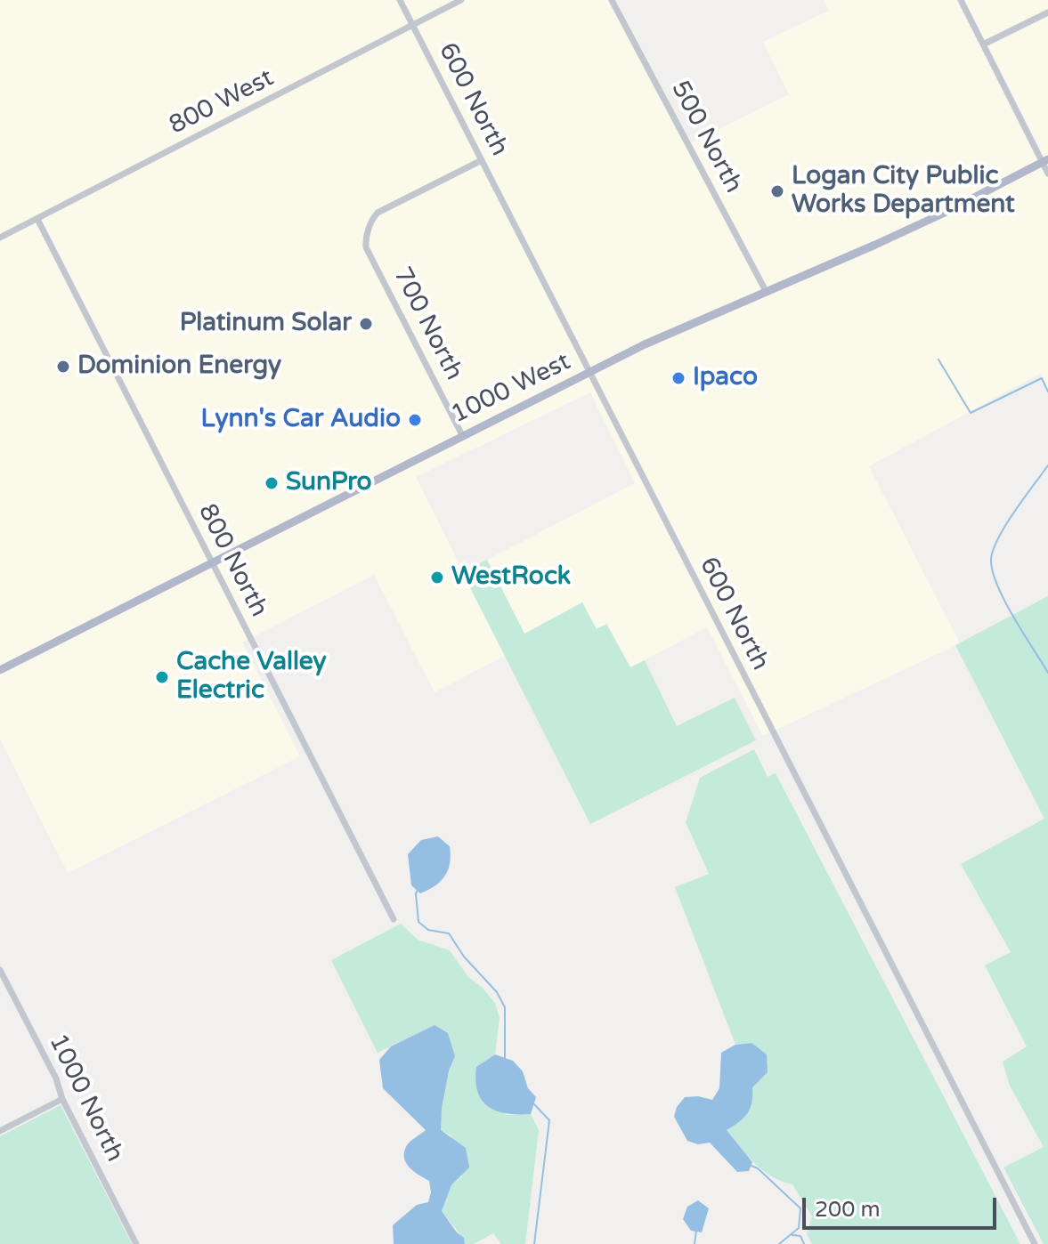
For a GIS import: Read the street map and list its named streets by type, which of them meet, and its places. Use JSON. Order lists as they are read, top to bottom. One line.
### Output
{"streets":{"main road":["1000 West"],"street":["600 North","800 West","500 North","700 North","800 North","1000 North"]},"crossings":[["600 North","800 West"],["600 North","700 North"],["600 North","1000 West"],["800 West","800 North"],["500 North","1000 West"],["700 North","1000 West"],["1000 West","800 North"]],"places":["Logan City Public Works Department","Platinum Solar","Dominion Energy","Ipaco","Lynn's Car Audio","SunPro","WestRock","Cache Valley Electric"],"scale_bar":"200 m"}
